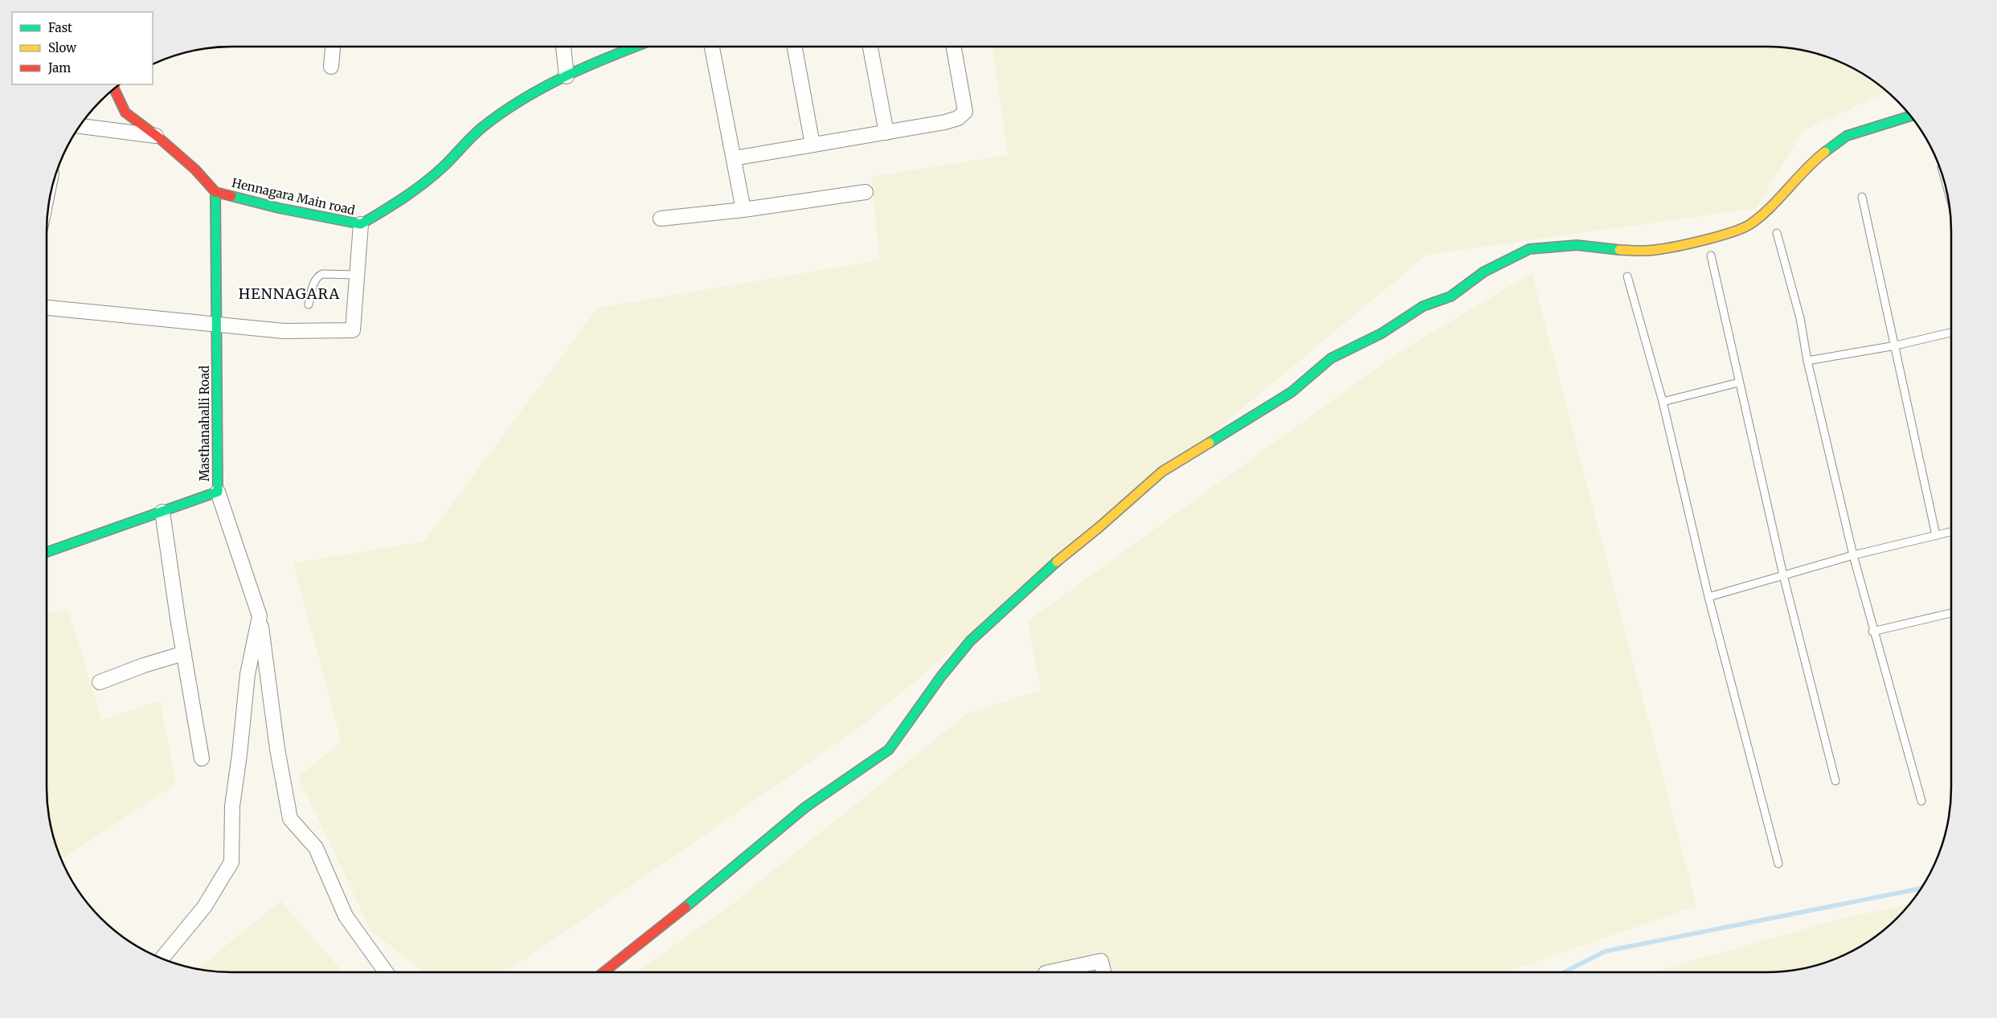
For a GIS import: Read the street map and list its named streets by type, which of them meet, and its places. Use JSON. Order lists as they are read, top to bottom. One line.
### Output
{"streets":{"street":["Hennagara Main road","Masthanahalli Road"]},"crossings":[["Hennagara Main road","Masthanahalli Road"]],"districts":["HENNAGARA"],"legend":["Fast","Slow","Jam"]}
